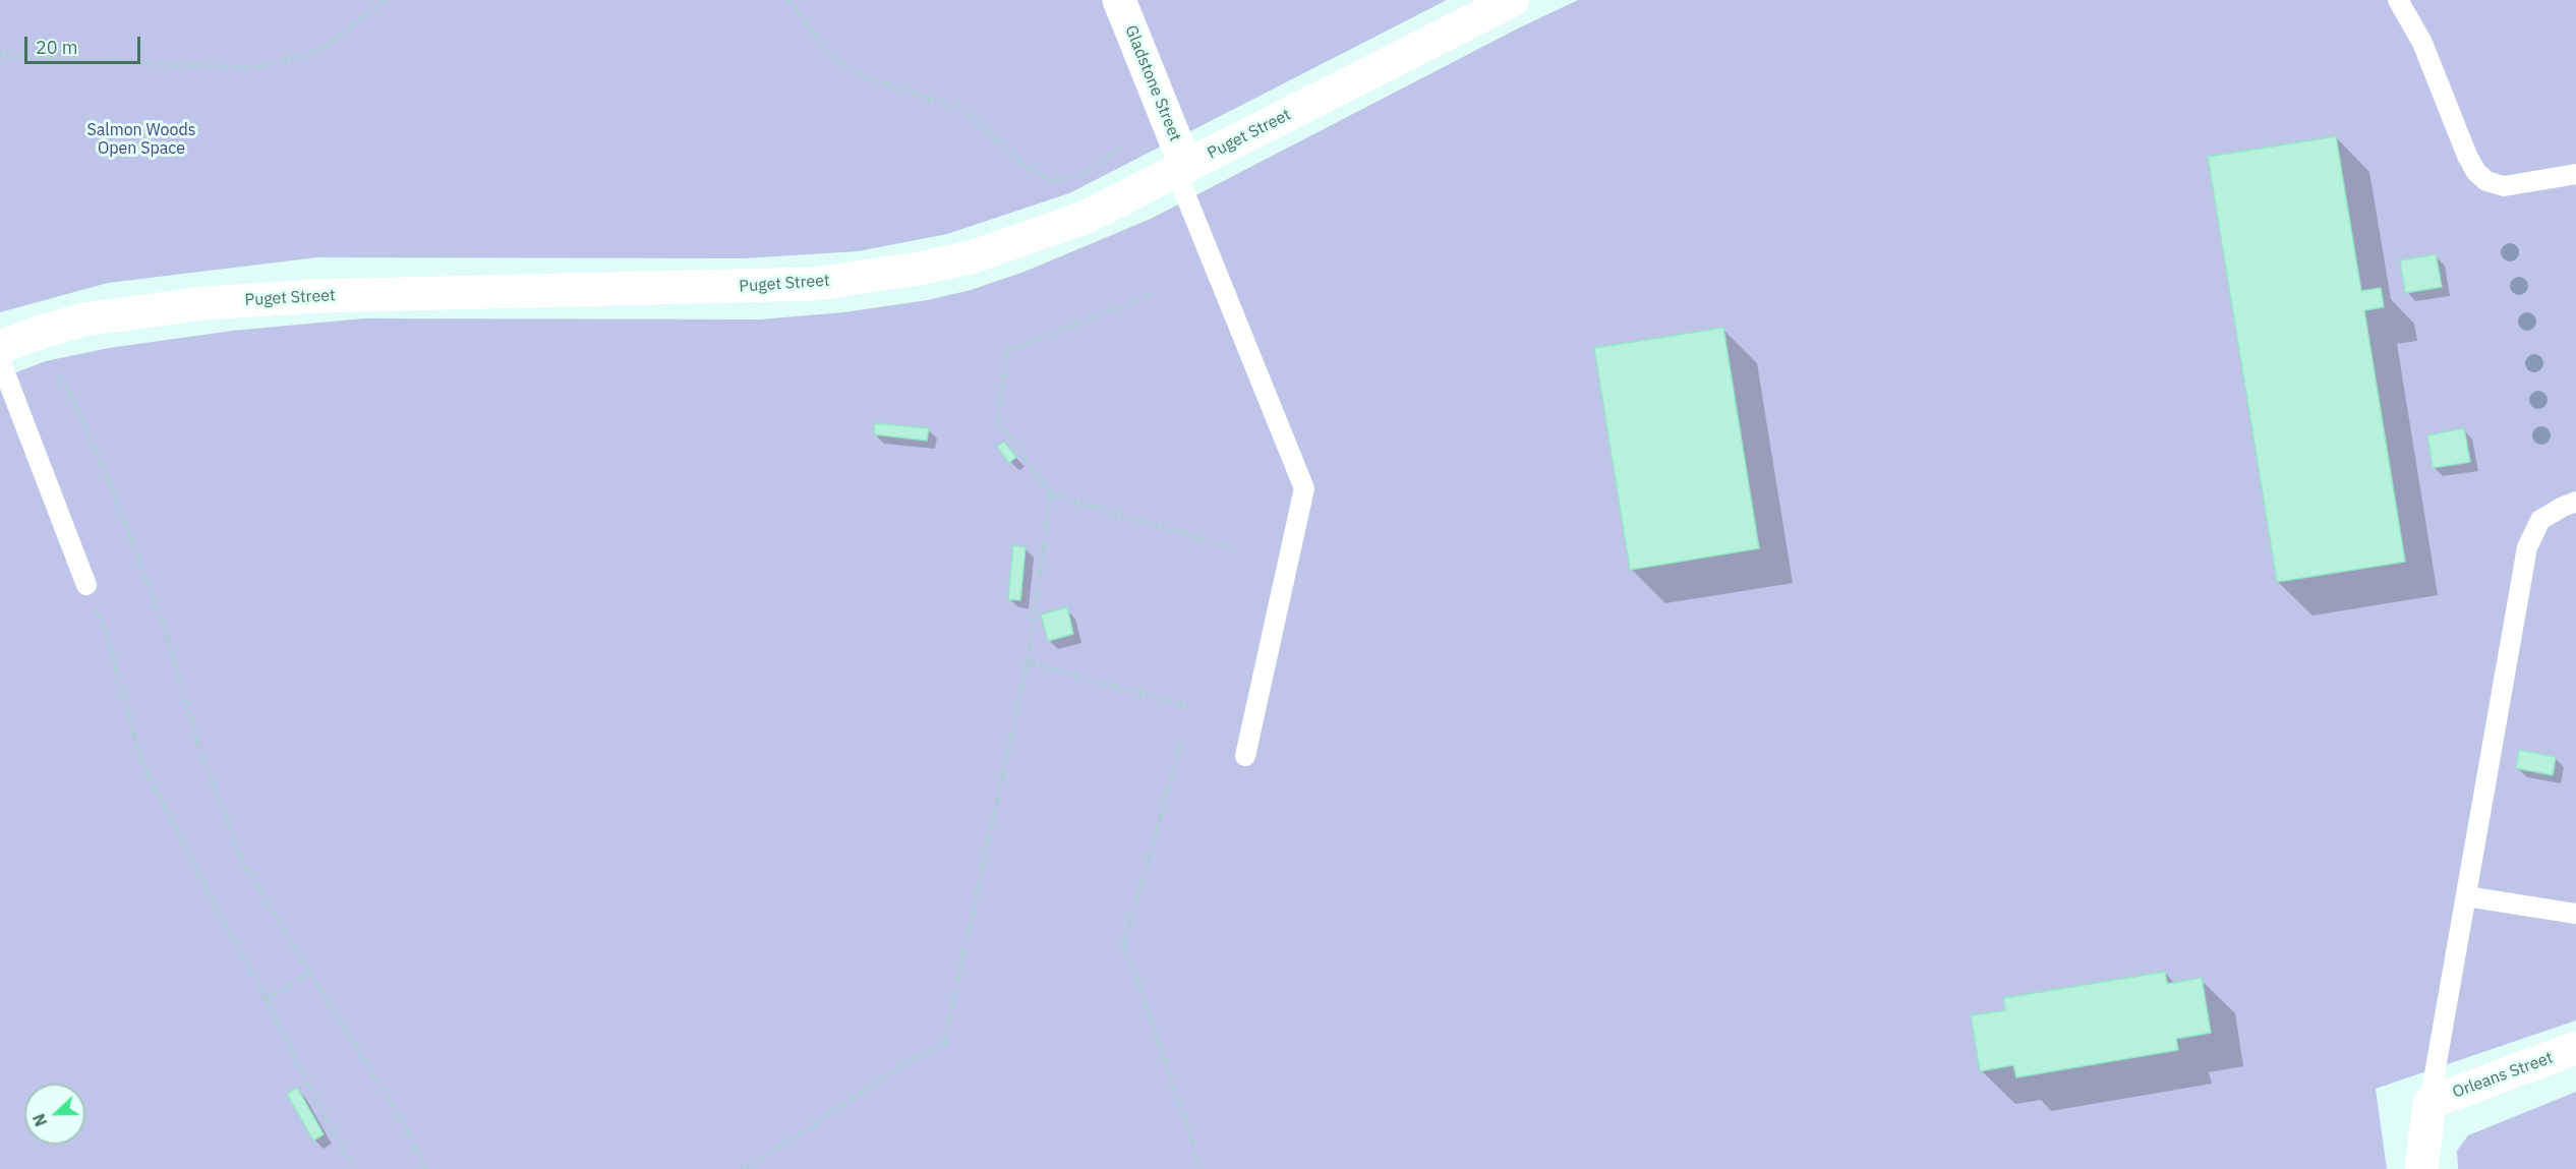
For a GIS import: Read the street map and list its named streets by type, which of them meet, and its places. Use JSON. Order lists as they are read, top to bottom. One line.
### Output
{"streets":{"street":["Gladstone Street","Puget Street","Orleans Street"]},"crossings":[["Gladstone Street","Puget Street"]],"parks":["Salmon Woods Open Space"],"scale_bar":"20 m","north":"left"}
